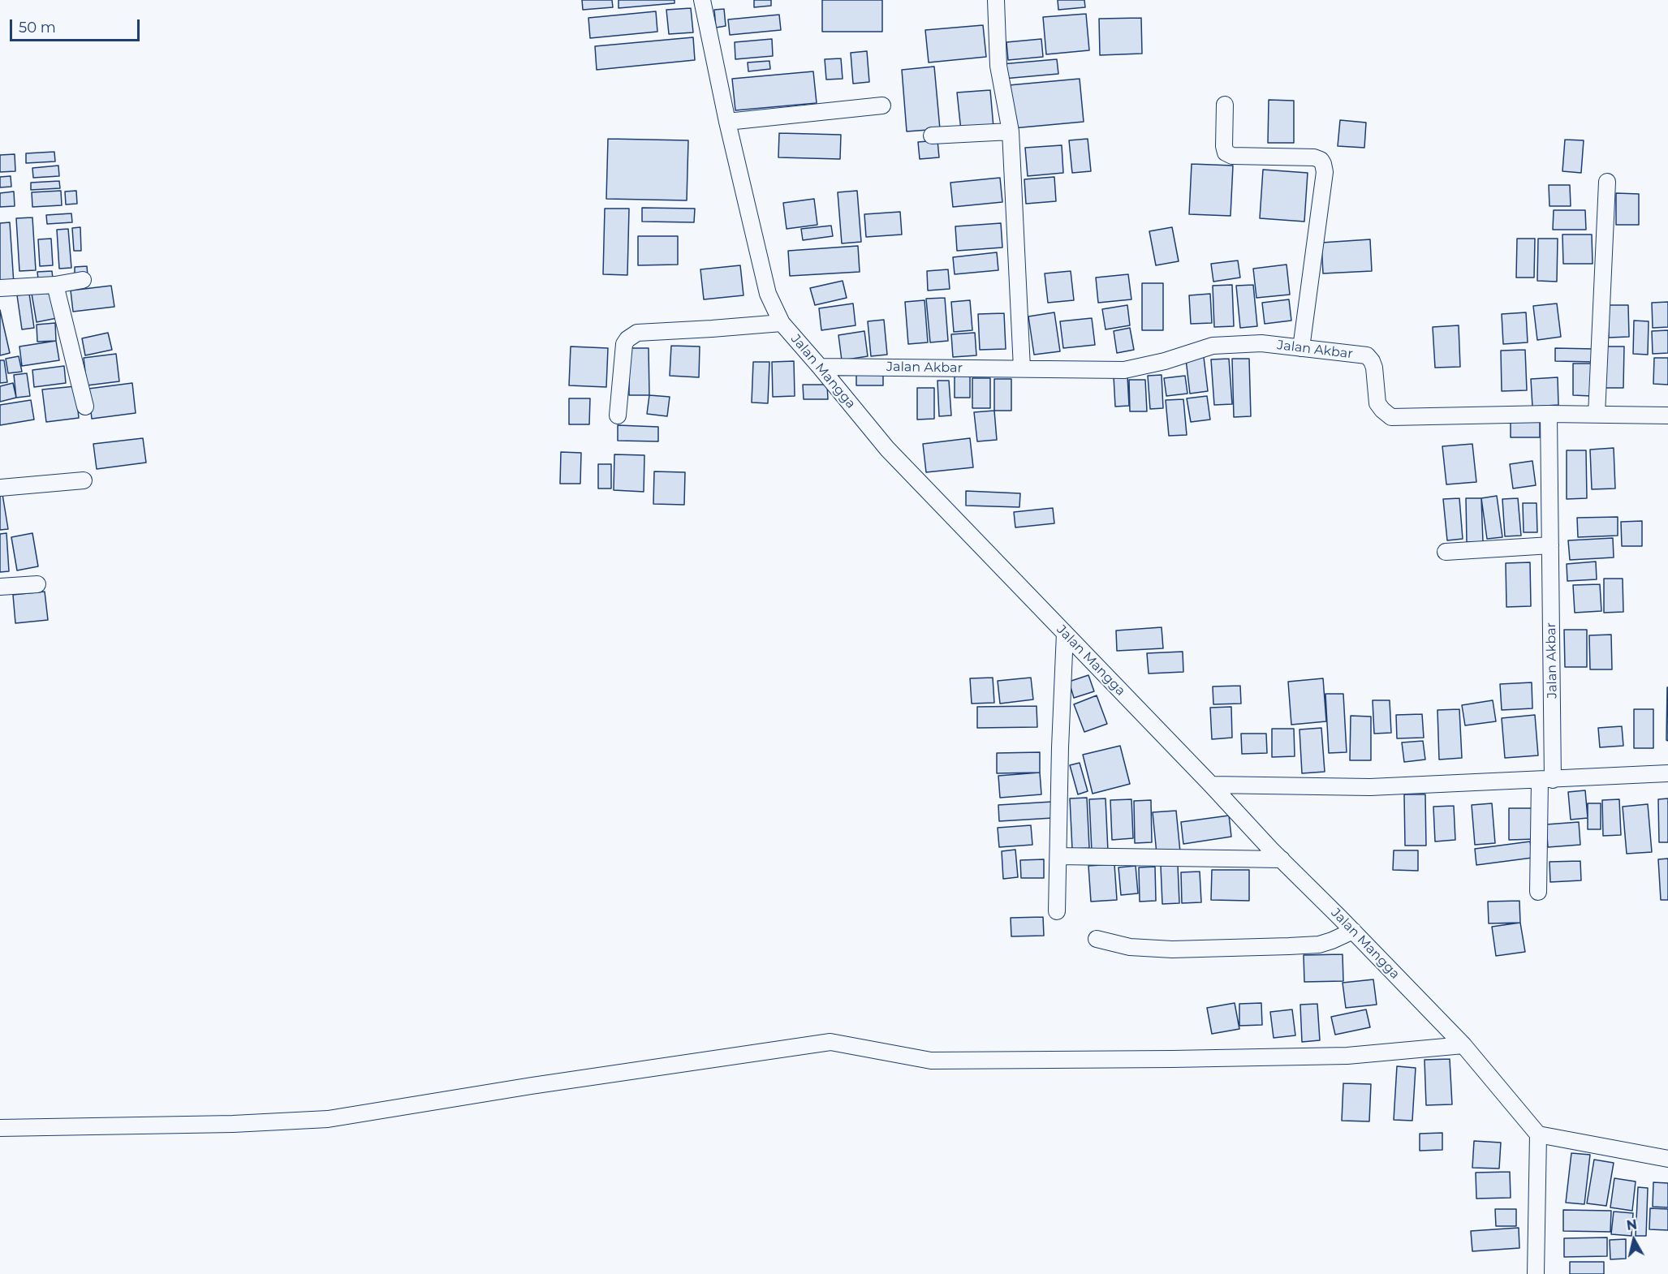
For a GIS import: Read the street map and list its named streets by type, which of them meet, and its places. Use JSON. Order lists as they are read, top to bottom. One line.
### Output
{"streets":{"street":["Jalan Akbar","Jalan Mangga"]},"crossings":[["Jalan Akbar","Jalan Mangga"]],"scale_bar":"50 m","north":"top"}
